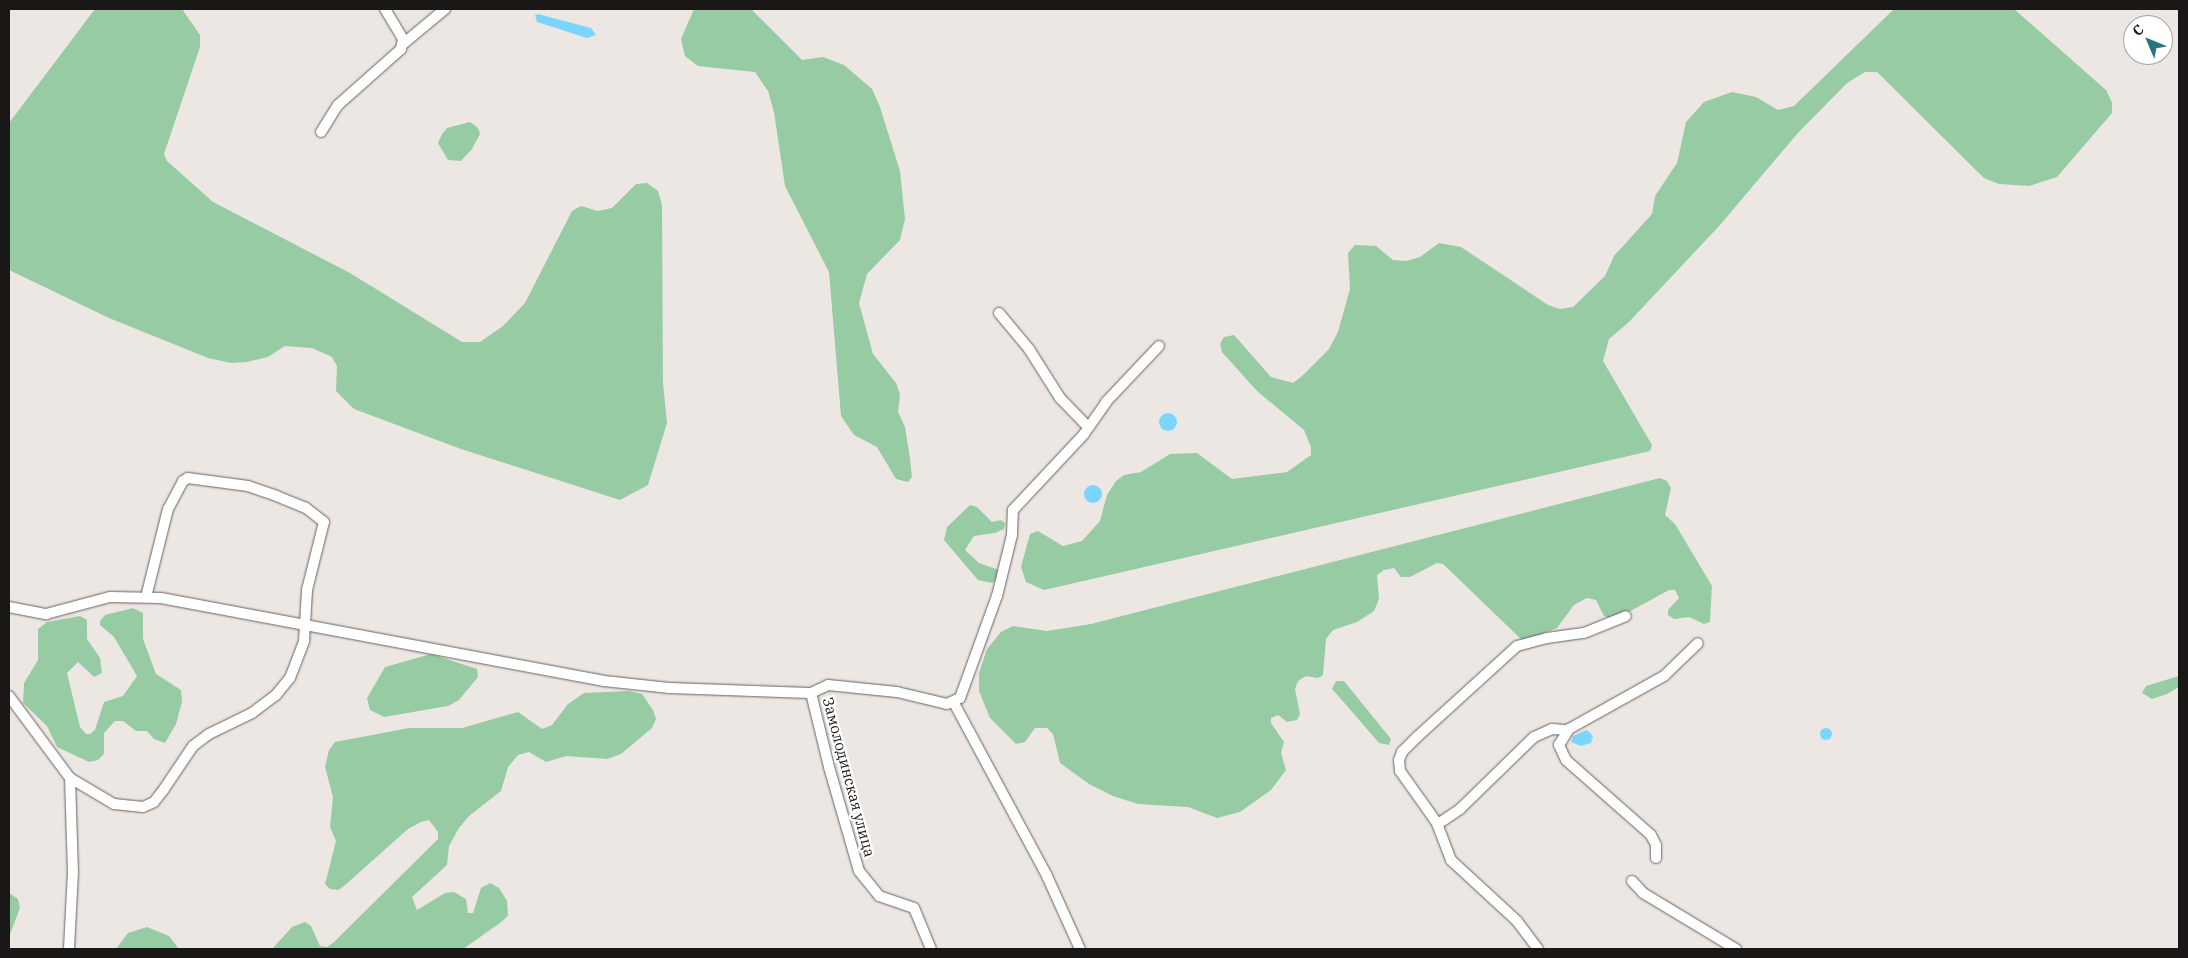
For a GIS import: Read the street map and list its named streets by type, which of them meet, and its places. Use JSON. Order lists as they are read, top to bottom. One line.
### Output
{"streets":{"street":["Замолодинская улица"]},"north":"top left"}
